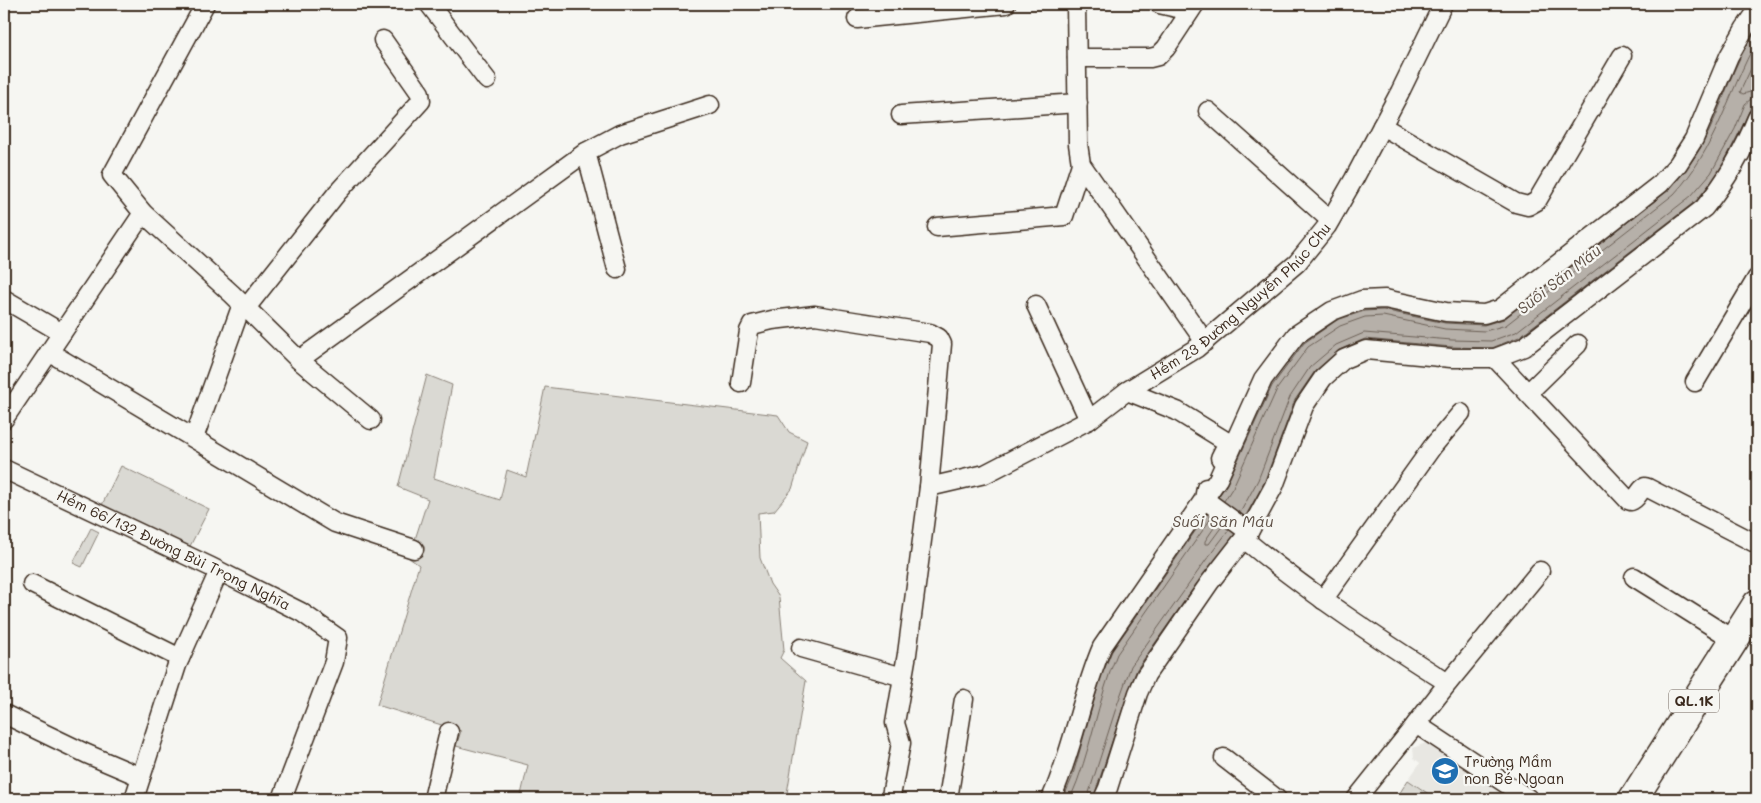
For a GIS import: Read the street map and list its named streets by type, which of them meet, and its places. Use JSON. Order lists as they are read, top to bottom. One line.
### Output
{"streets":{"main road":["QL.1K"],"street":["Hẻm 23 Đường Nguyễn Phúc Chu","Hẻm 66/132 Đường Bùi Trọng Nghĩa"]},"water":["Suối Săn Máu"],"places":{"school or university":["Trường Mầm non Bé Ngoan"]}}
